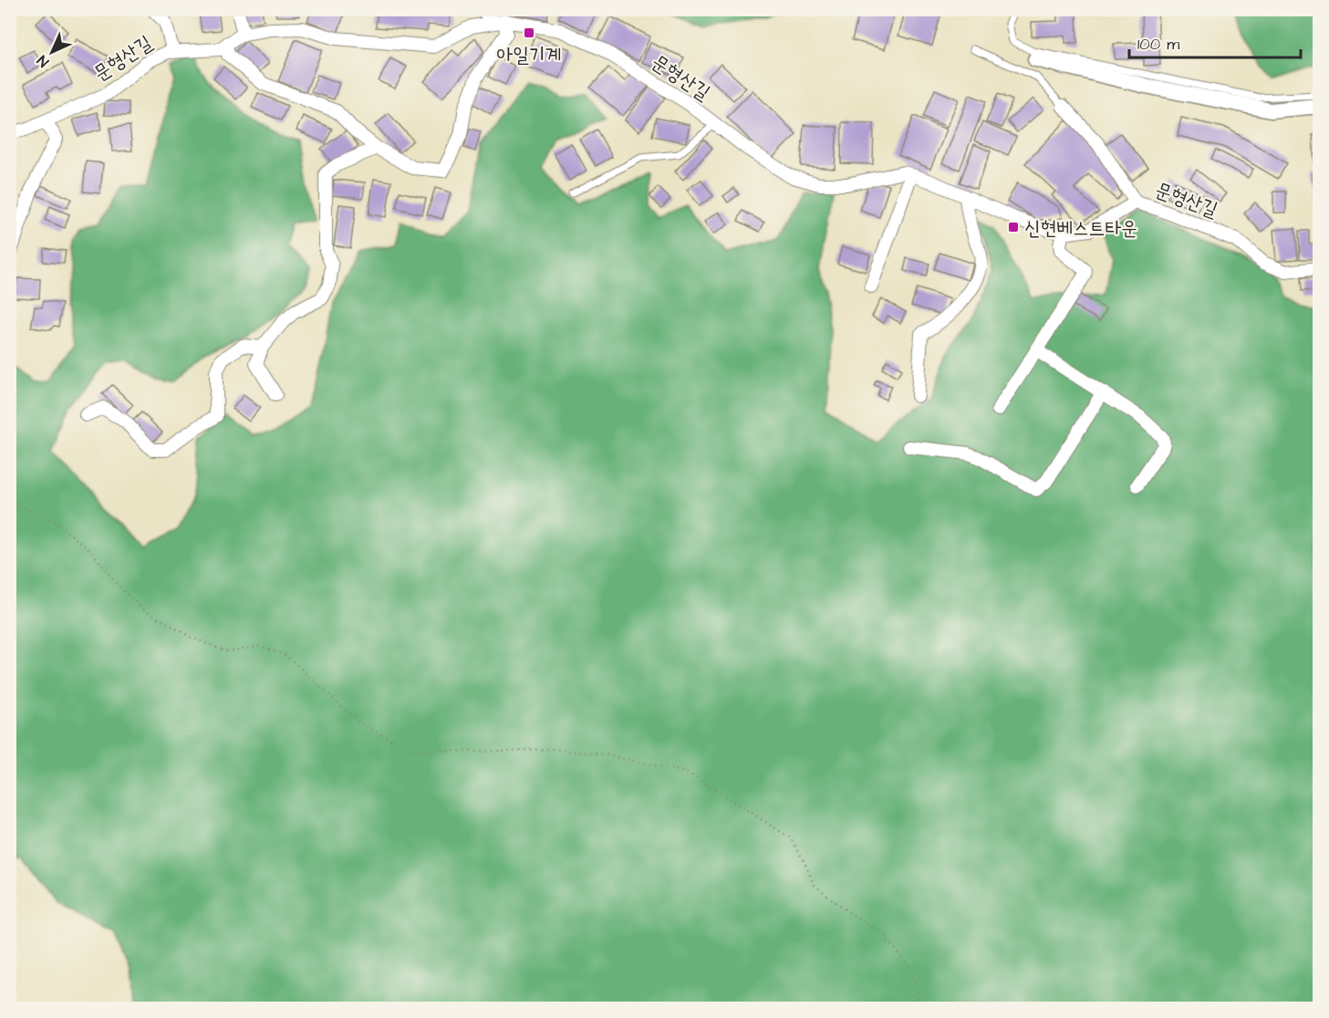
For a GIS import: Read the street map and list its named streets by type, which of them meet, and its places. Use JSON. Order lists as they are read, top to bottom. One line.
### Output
{"streets":{"street":["문형산길"]},"places":{"transit":["아일기계","신현베스트타운"]},"scale_bar":"100 m","north":"bottom left"}
